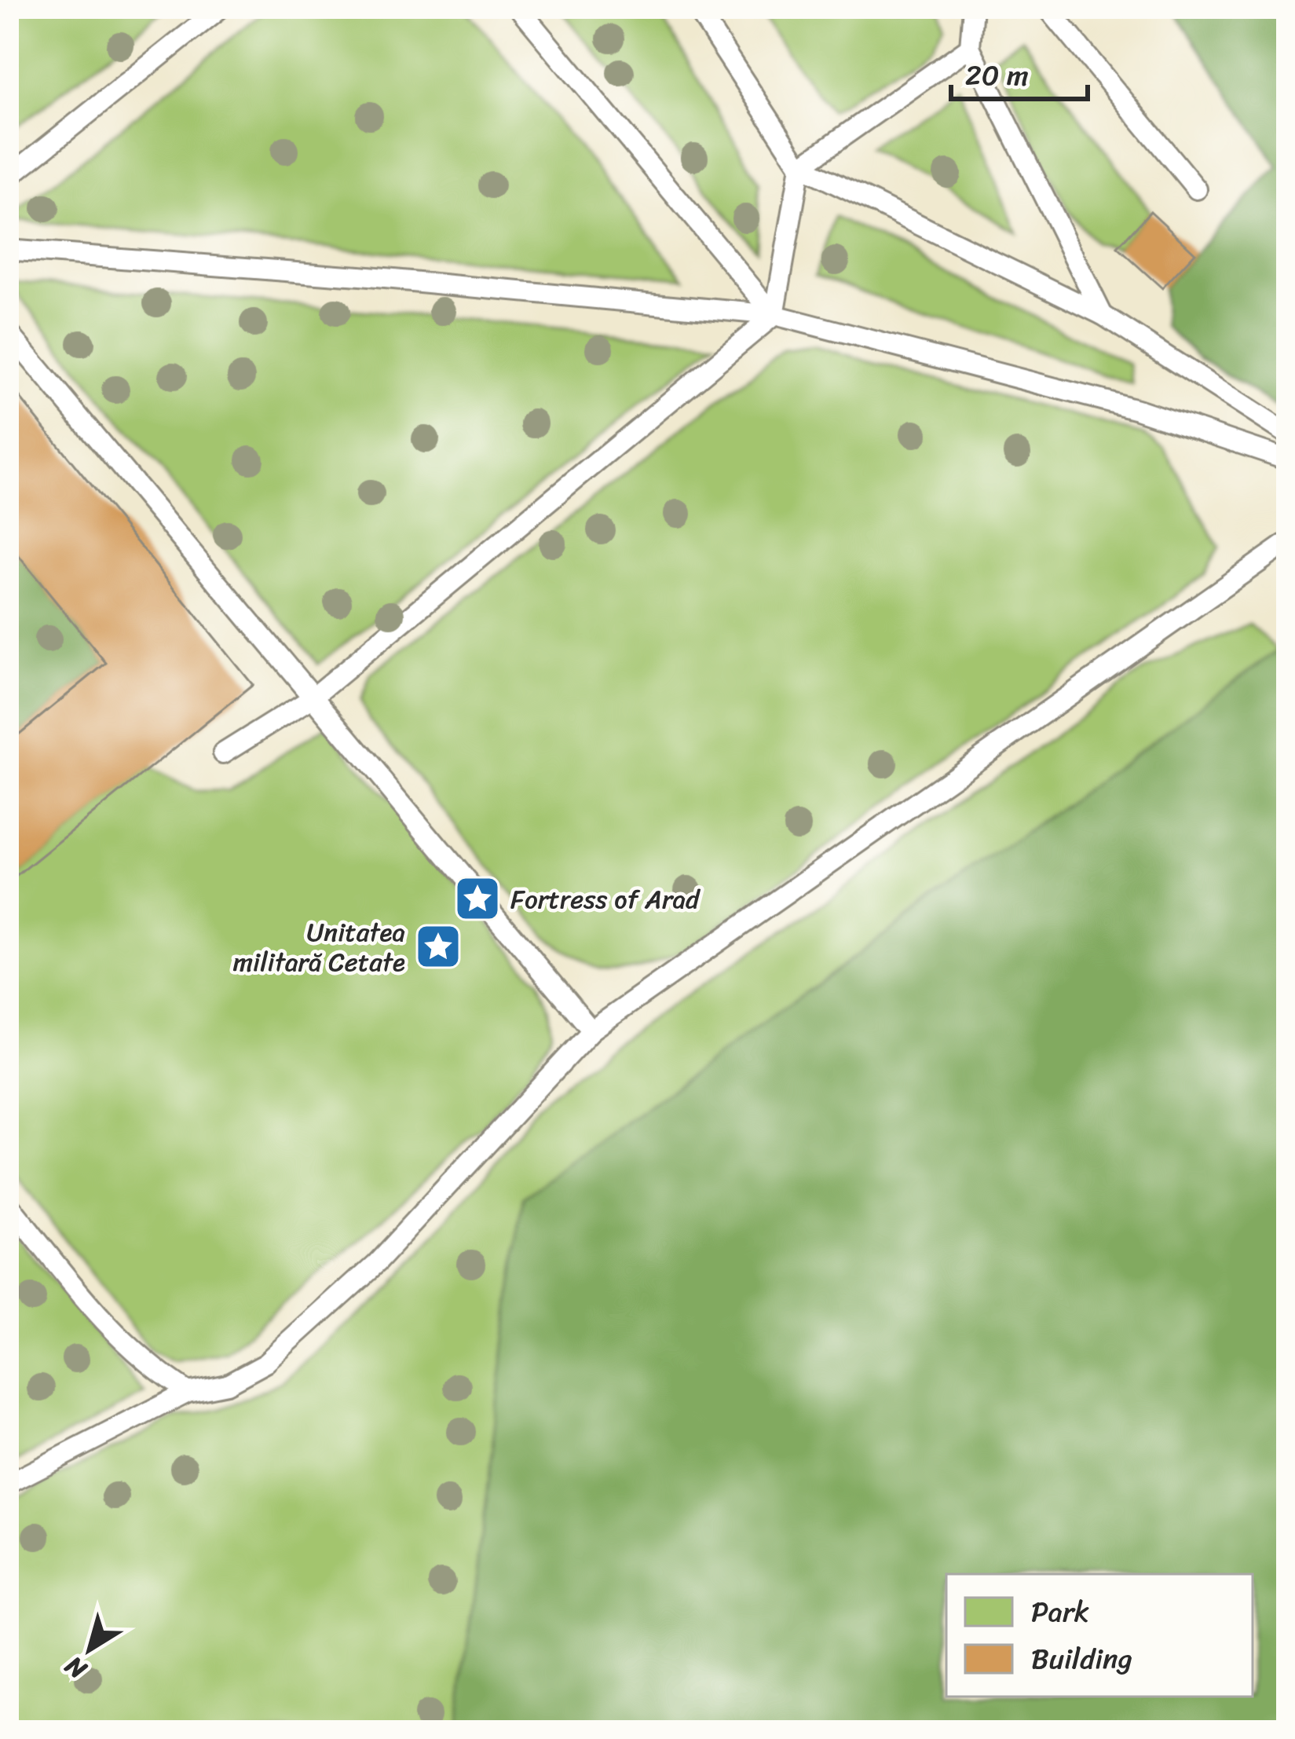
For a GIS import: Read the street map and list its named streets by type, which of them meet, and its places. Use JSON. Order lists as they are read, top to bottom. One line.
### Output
{"places":{"place":["Fortress of Arad","Unitatea militară Cetate"]},"legend":["Park","Building"],"scale_bar":"20 m","north":"bottom left"}
